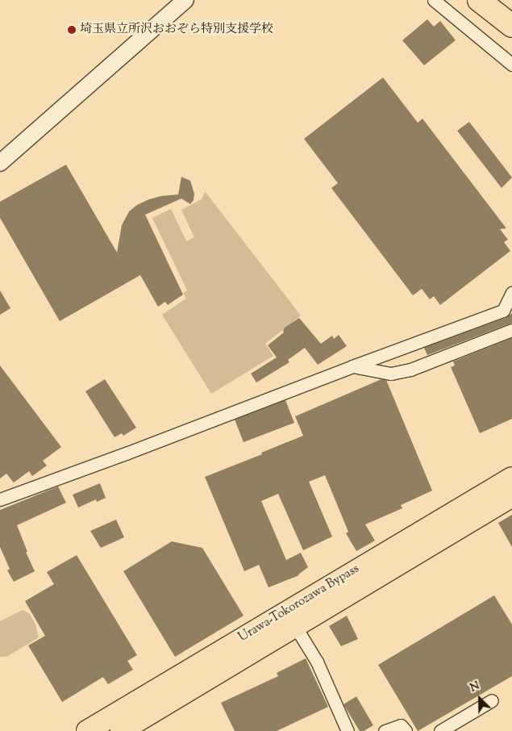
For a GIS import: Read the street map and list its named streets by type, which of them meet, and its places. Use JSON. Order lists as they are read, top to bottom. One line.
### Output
{"streets":{"highway":["Urawa-Tokorozawa Bypass"]},"places":["埼玉県立所沢おおぞら特別支援学校"],"north":"top left"}
